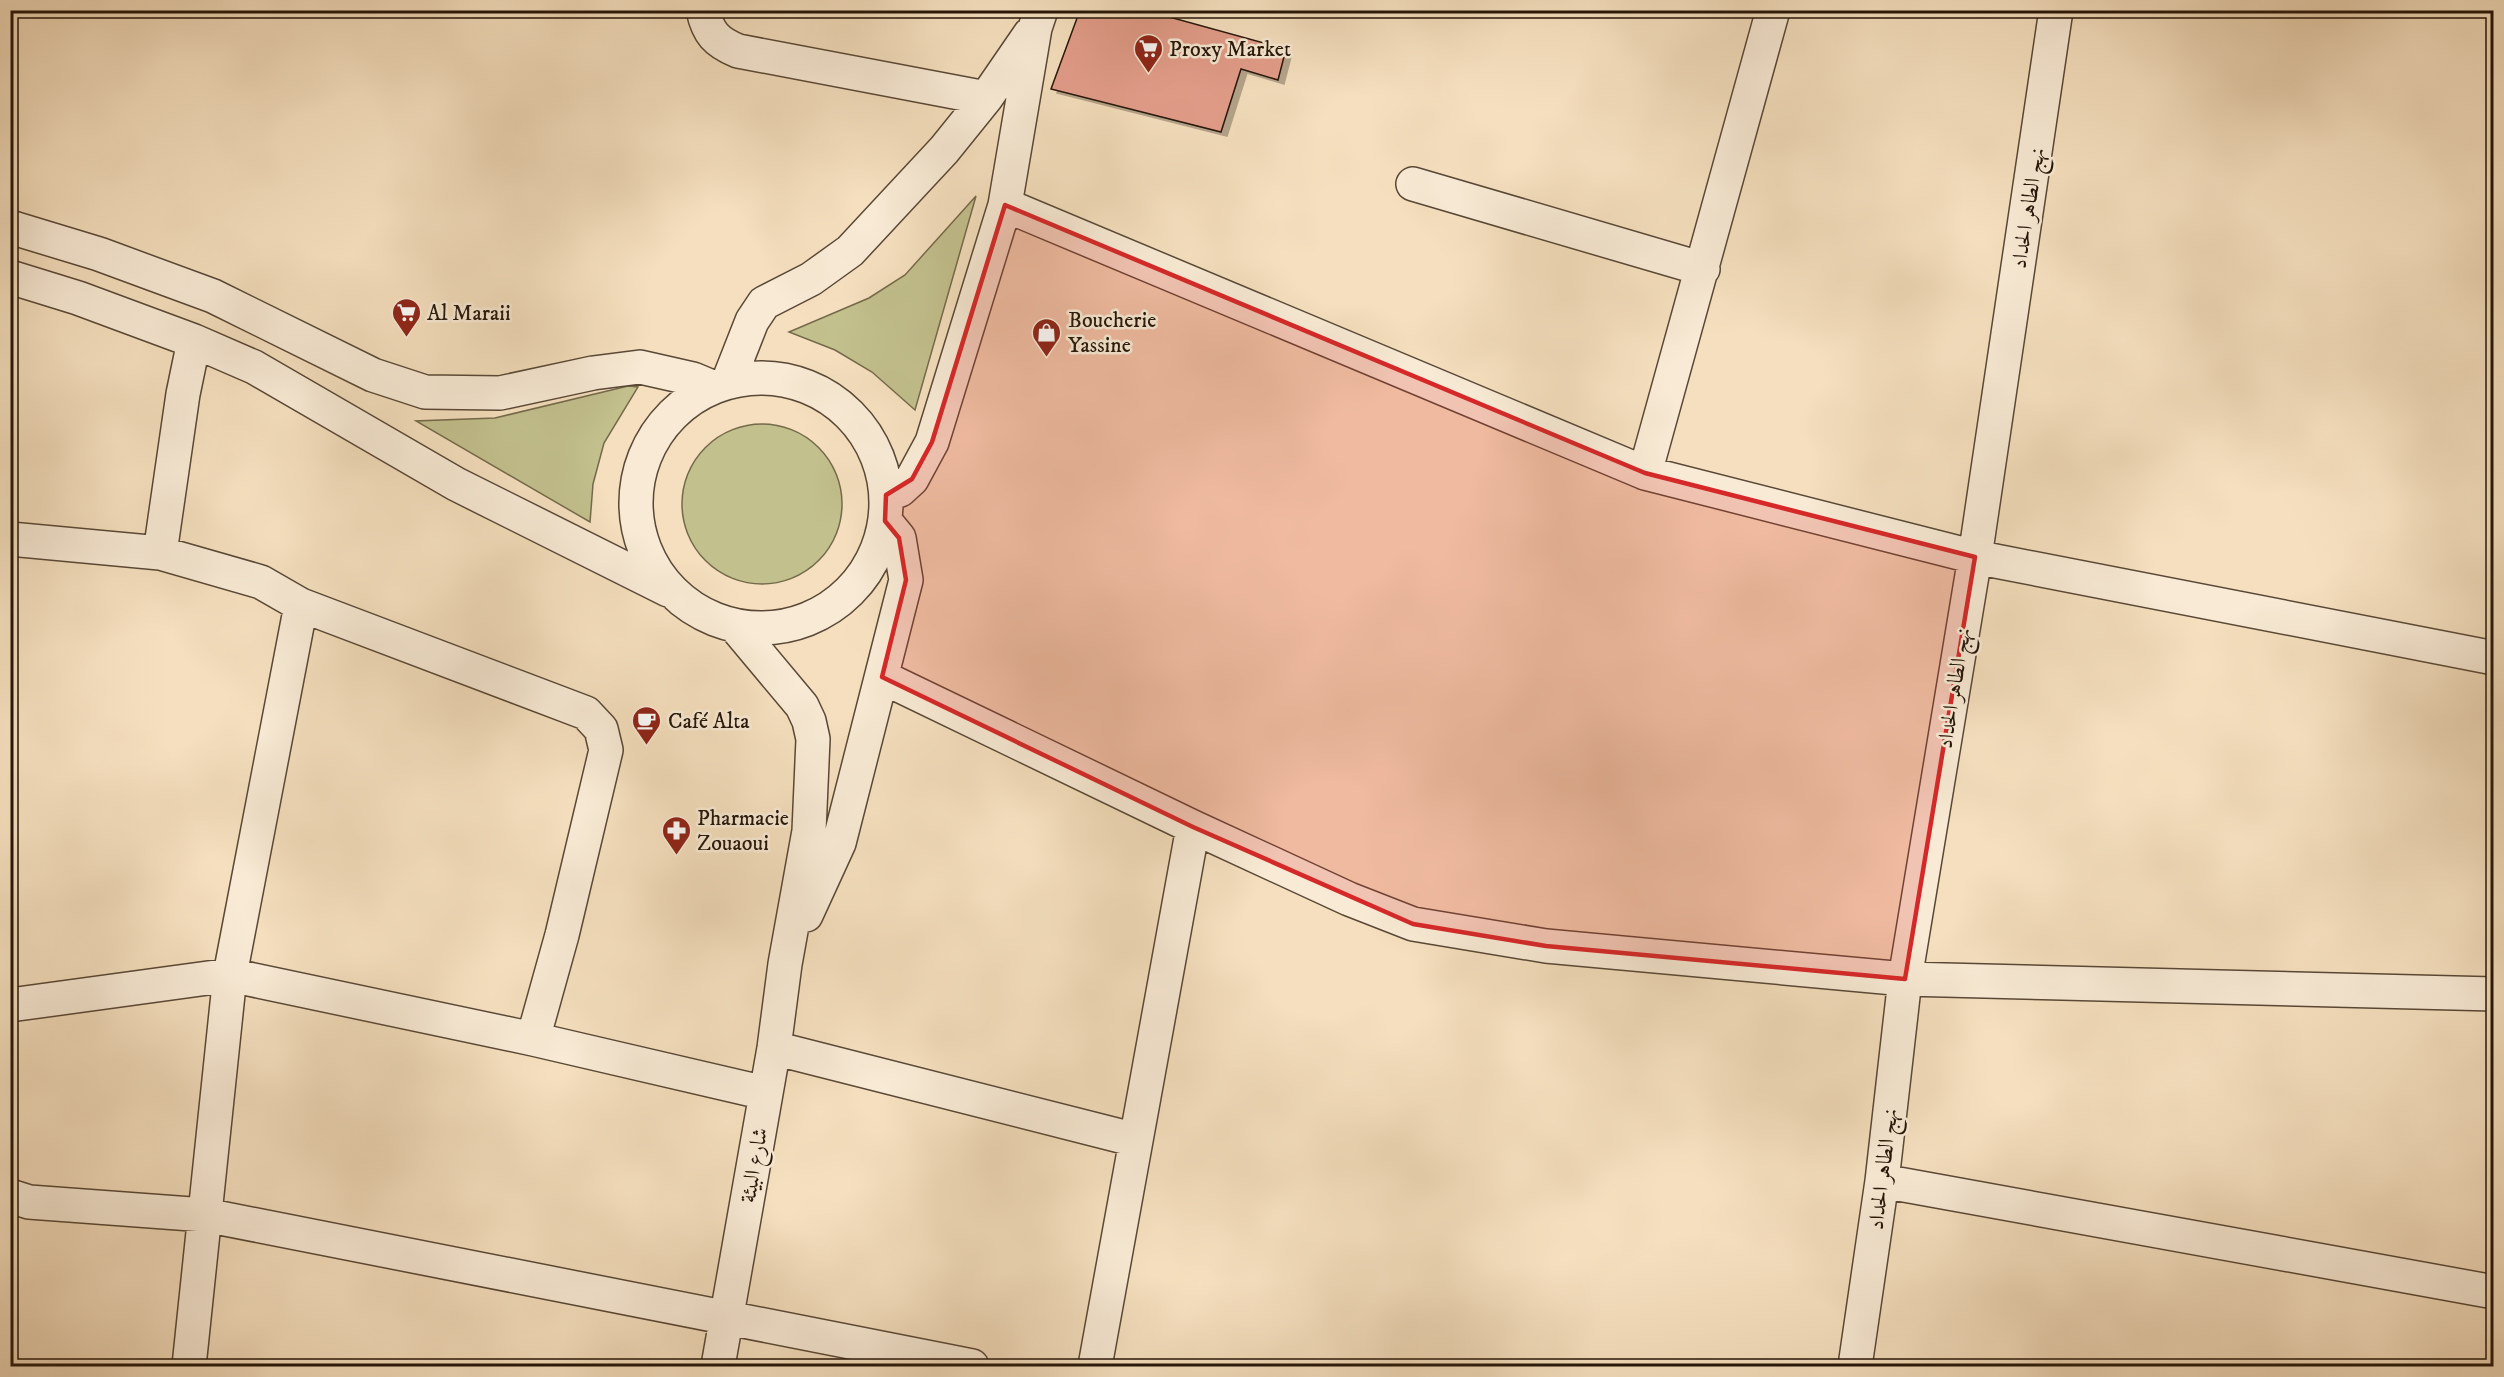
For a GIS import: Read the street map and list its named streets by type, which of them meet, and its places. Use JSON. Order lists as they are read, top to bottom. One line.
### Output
{"streets":{"street":["نهج الطاهر الحداد","شارع البيئة"]},"places":{"supermarket":["Proxy Market","Al Maraii"],"shop":["Boucherie Yassine"],"cafe":["Café Alta"],"pharmacy":["Pharmacie Zouaoui"]}}
